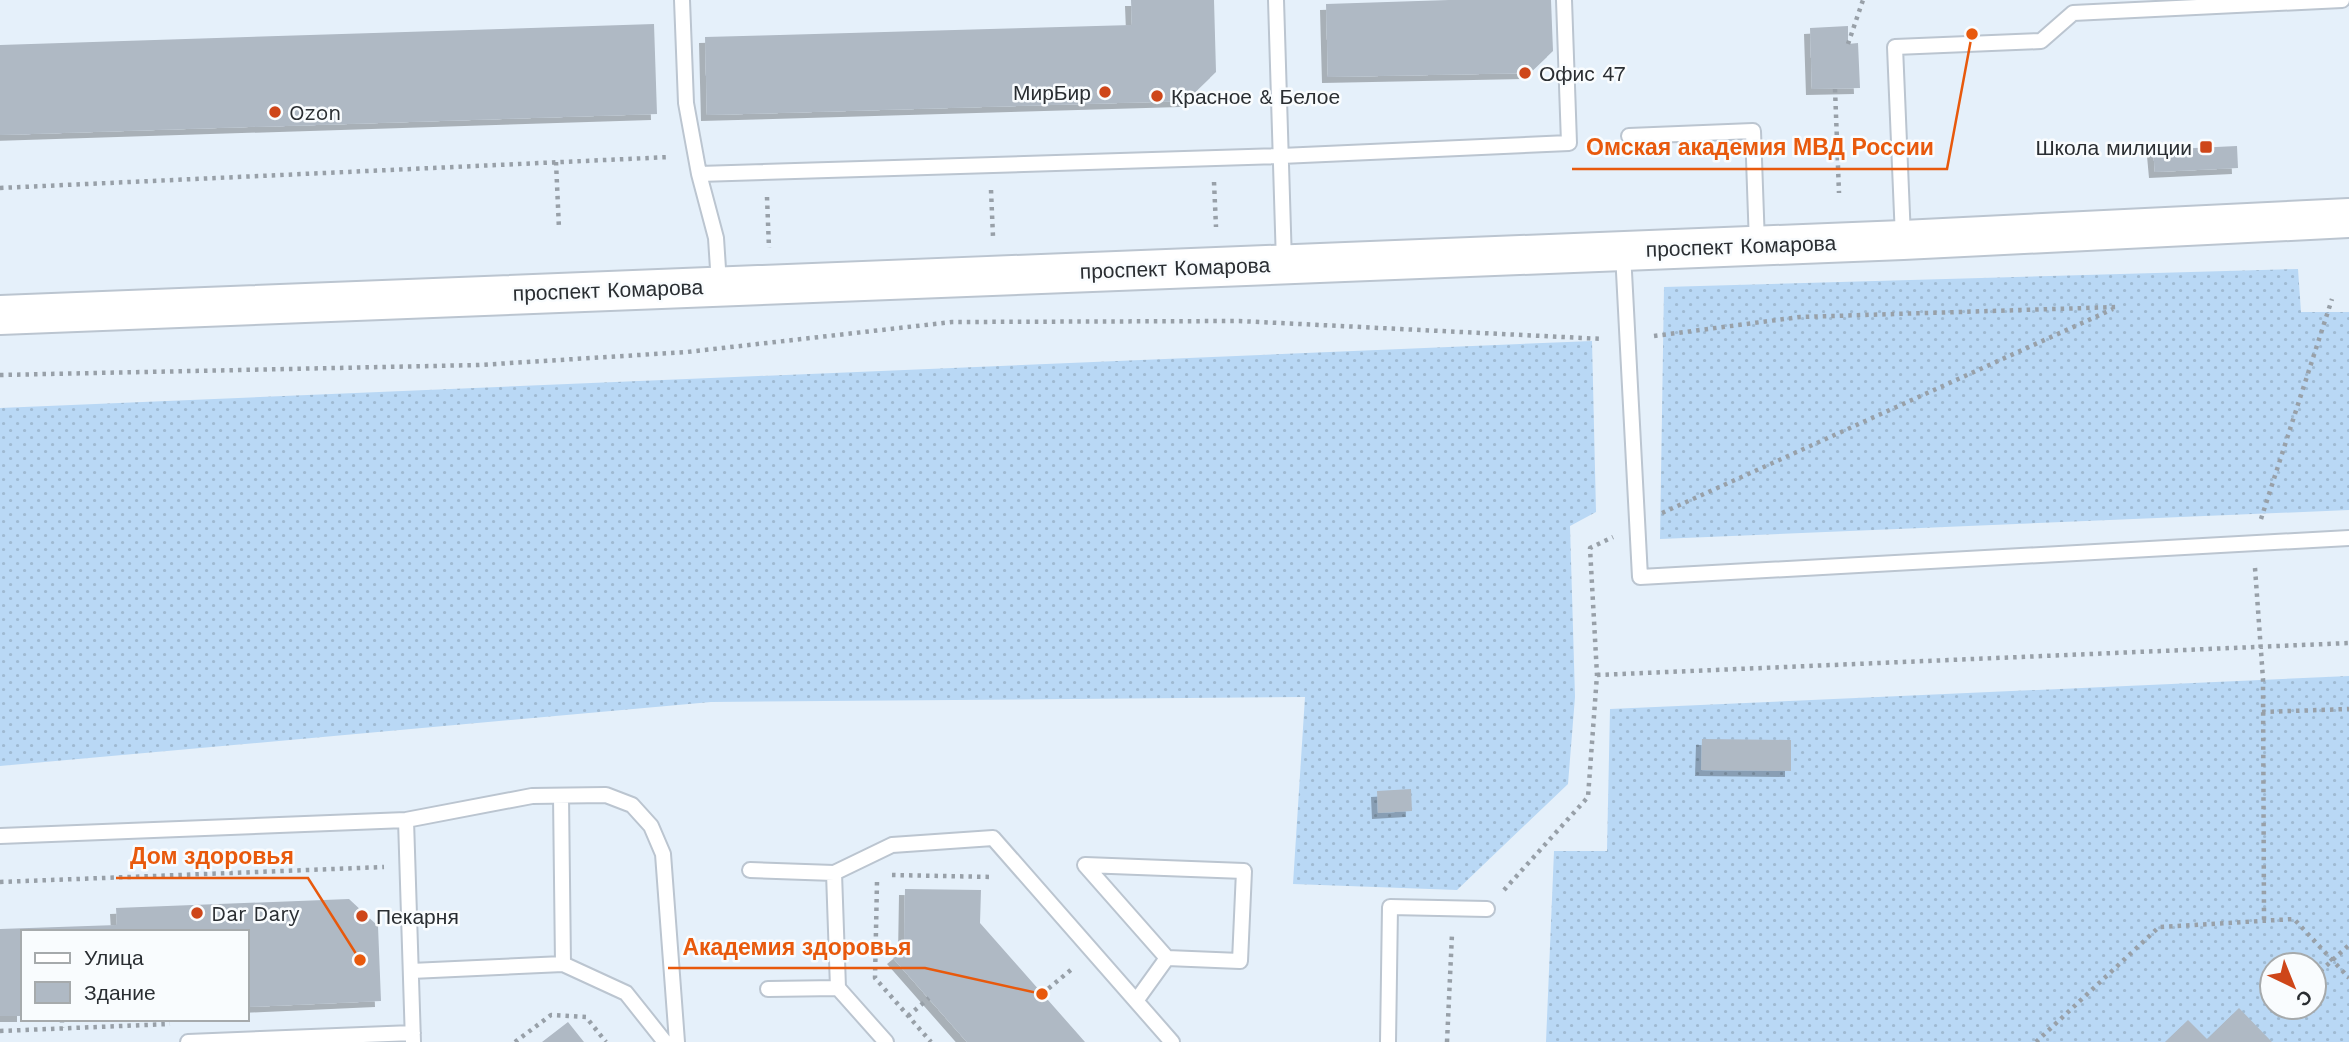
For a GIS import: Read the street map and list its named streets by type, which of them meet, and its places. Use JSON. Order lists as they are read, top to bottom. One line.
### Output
{"streets":{"main road":["проспект Комарова"]},"places":{"other":["Омская академия МВД России","Офис 47","МирБир","Красное & Белое","Ozon","Dar Dary","Пекарня","Дом здоровья","Академия здоровья"],"transit":["Школа милиции"]},"legend":["Улица","Здание"],"north":"bottom right"}
